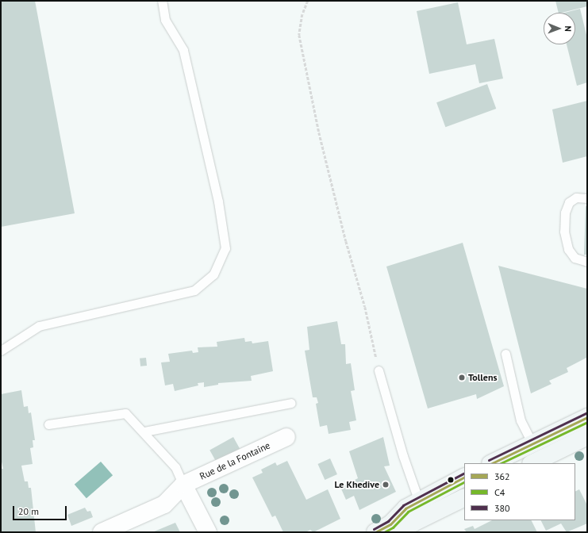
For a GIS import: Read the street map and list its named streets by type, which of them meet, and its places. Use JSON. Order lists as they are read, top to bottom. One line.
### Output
{"streets":{"street":["Rue de la Fontaine"]},"places":["Tollens","Le Khedive"],"lines":["transit line 380","transit line 362","transit line C4"],"legend":["362","C4","380"],"scale_bar":"20 m","north":"right"}
